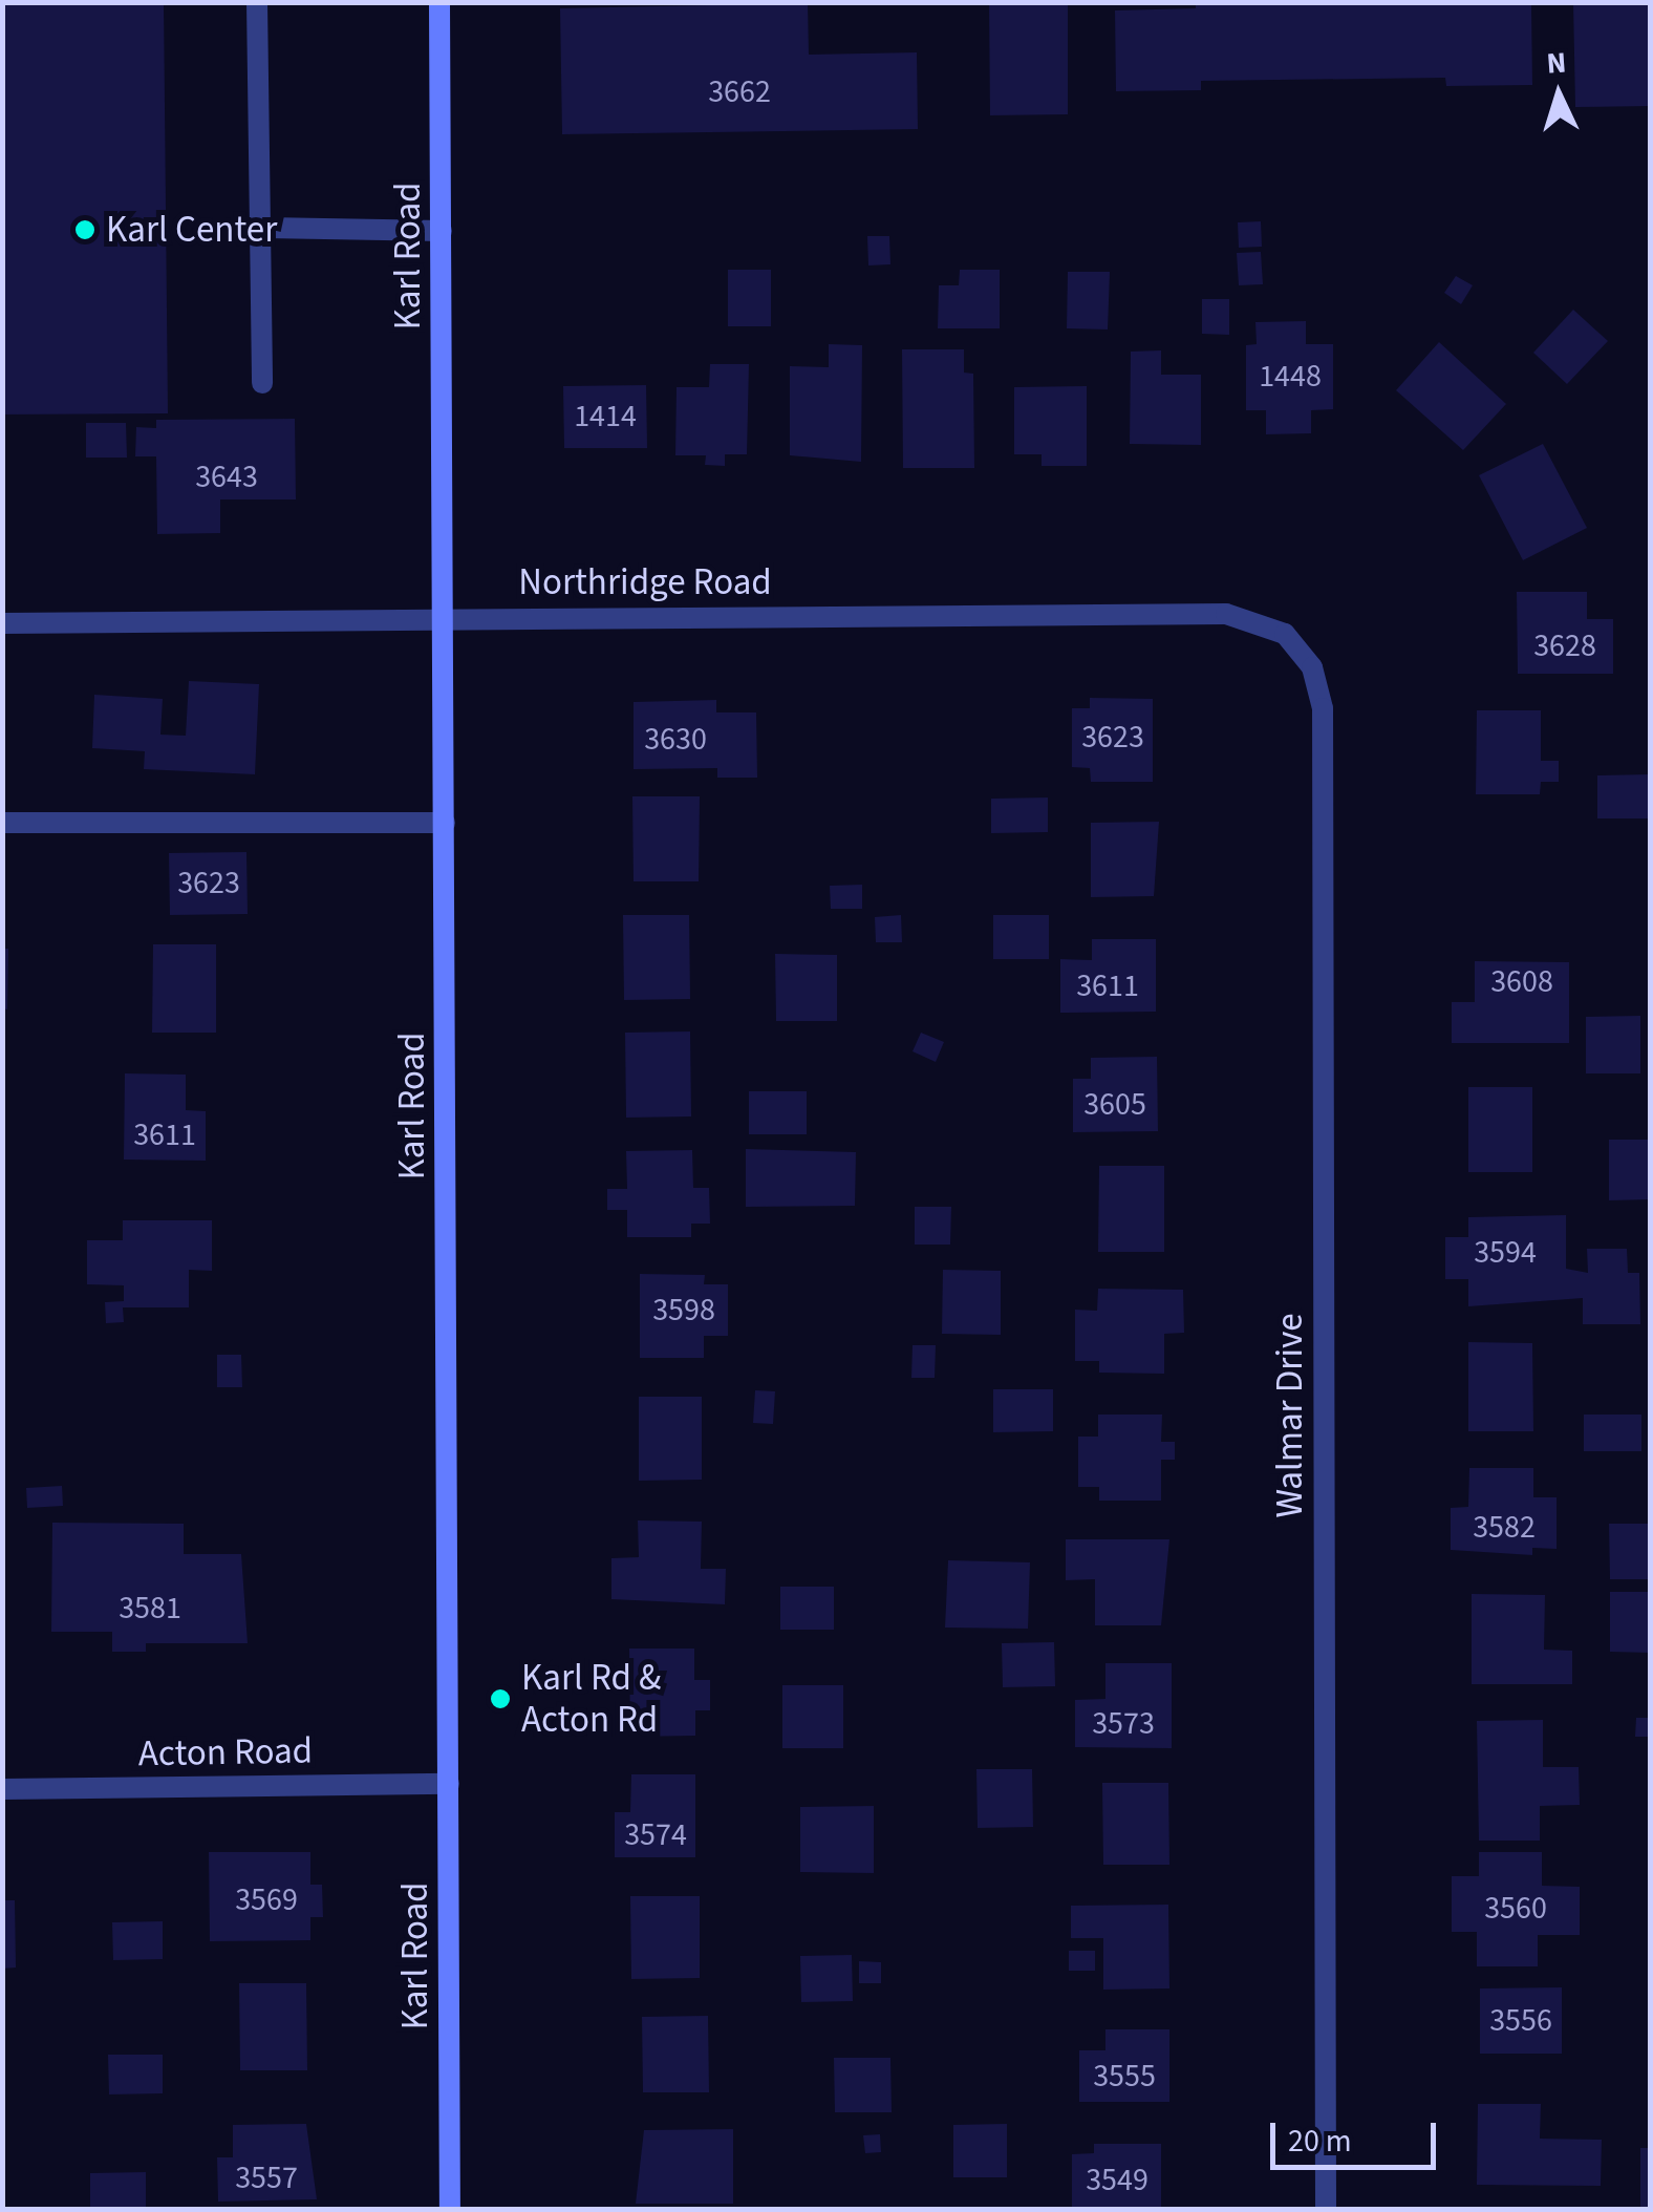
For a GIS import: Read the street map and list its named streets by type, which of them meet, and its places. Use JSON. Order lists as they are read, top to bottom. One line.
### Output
{"streets":{"main road":["Karl Road"],"street":["Northridge Road","Walmar Drive","Acton Road"]},"crossings":[["Karl Road","Northridge Road"],["Karl Road","Acton Road"],["Northridge Road","Walmar Drive"]],"places":["Karl Center","Karl Rd & Acton Rd"],"house_numbers":["3662","1448","1414","3643","3628","3623","3630","3623","3608","3611","3605","3611","3594","3598","3582","3581","3573","3574","3569","3560","3556","3555","3557","3549"],"scale_bar":"20 m","north":"top"}
